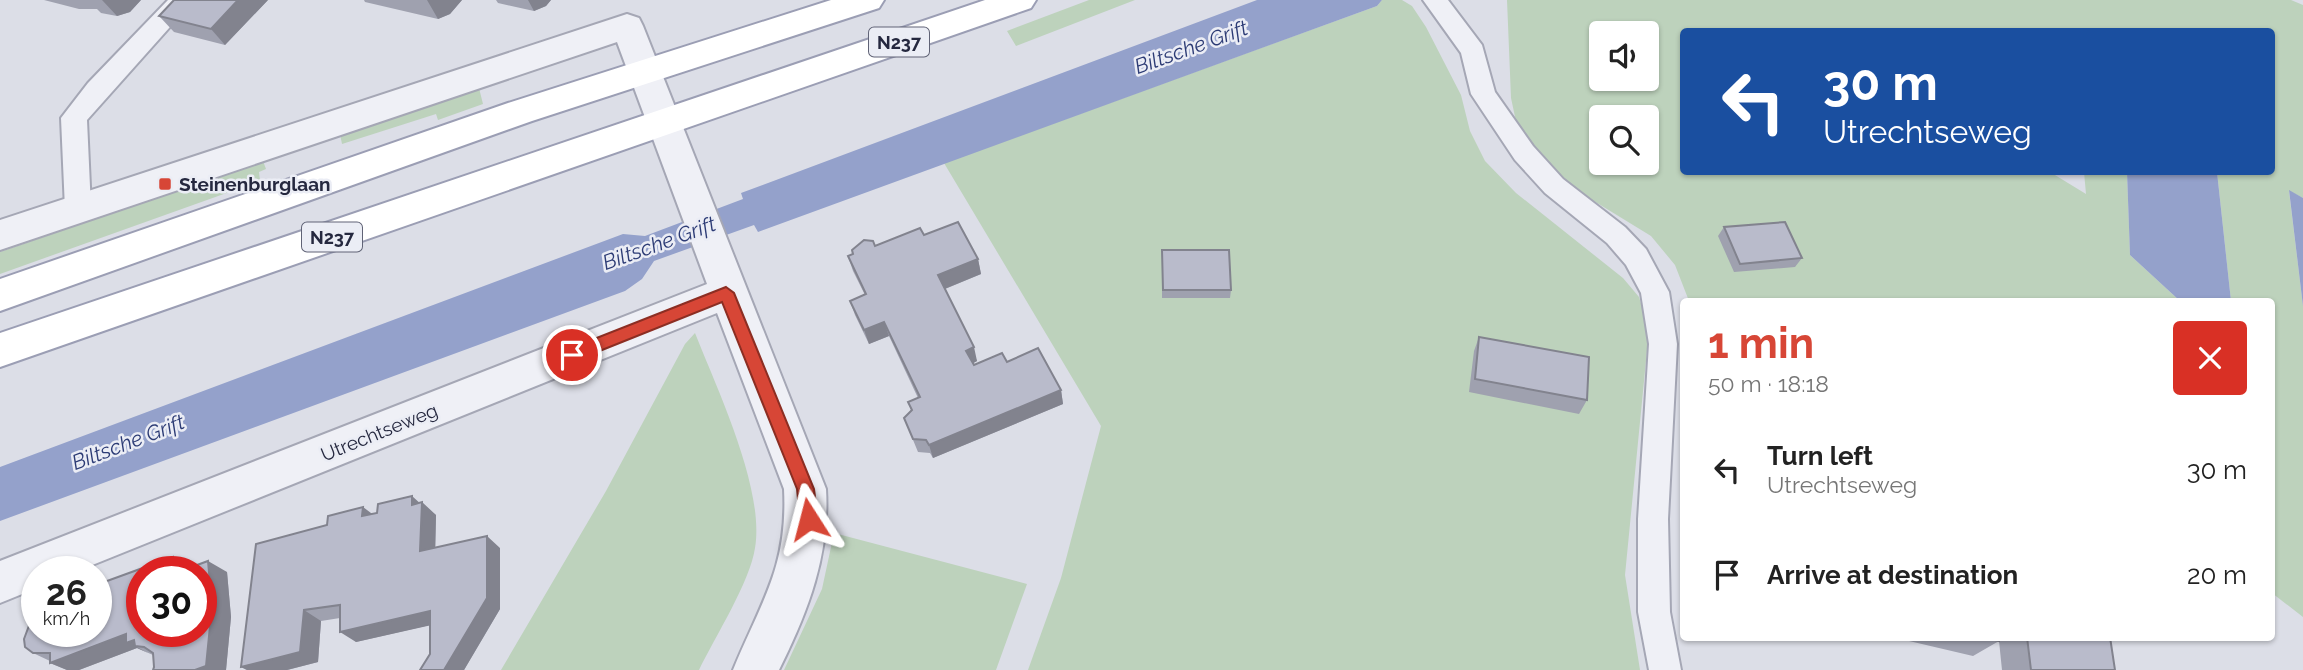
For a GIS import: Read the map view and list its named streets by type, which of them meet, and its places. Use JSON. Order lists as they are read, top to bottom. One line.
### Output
{"streets":{"main road":["N237"],"street":["Utrechtseweg"]},"water":["Biltsche Grift"],"places":{"transit":["Steinenburglaan"]},"page":{"turn":["30 m","Utrechtseweg"],"heading":["1 min","50 m · 18:18"],"list":[{"name":"Turn left","note":"Utrechtseweg","value":"30 m"},{"name":"Arrive at destination","value":"20 m"}],"speed":"26 km/h","limit":"30"}}
